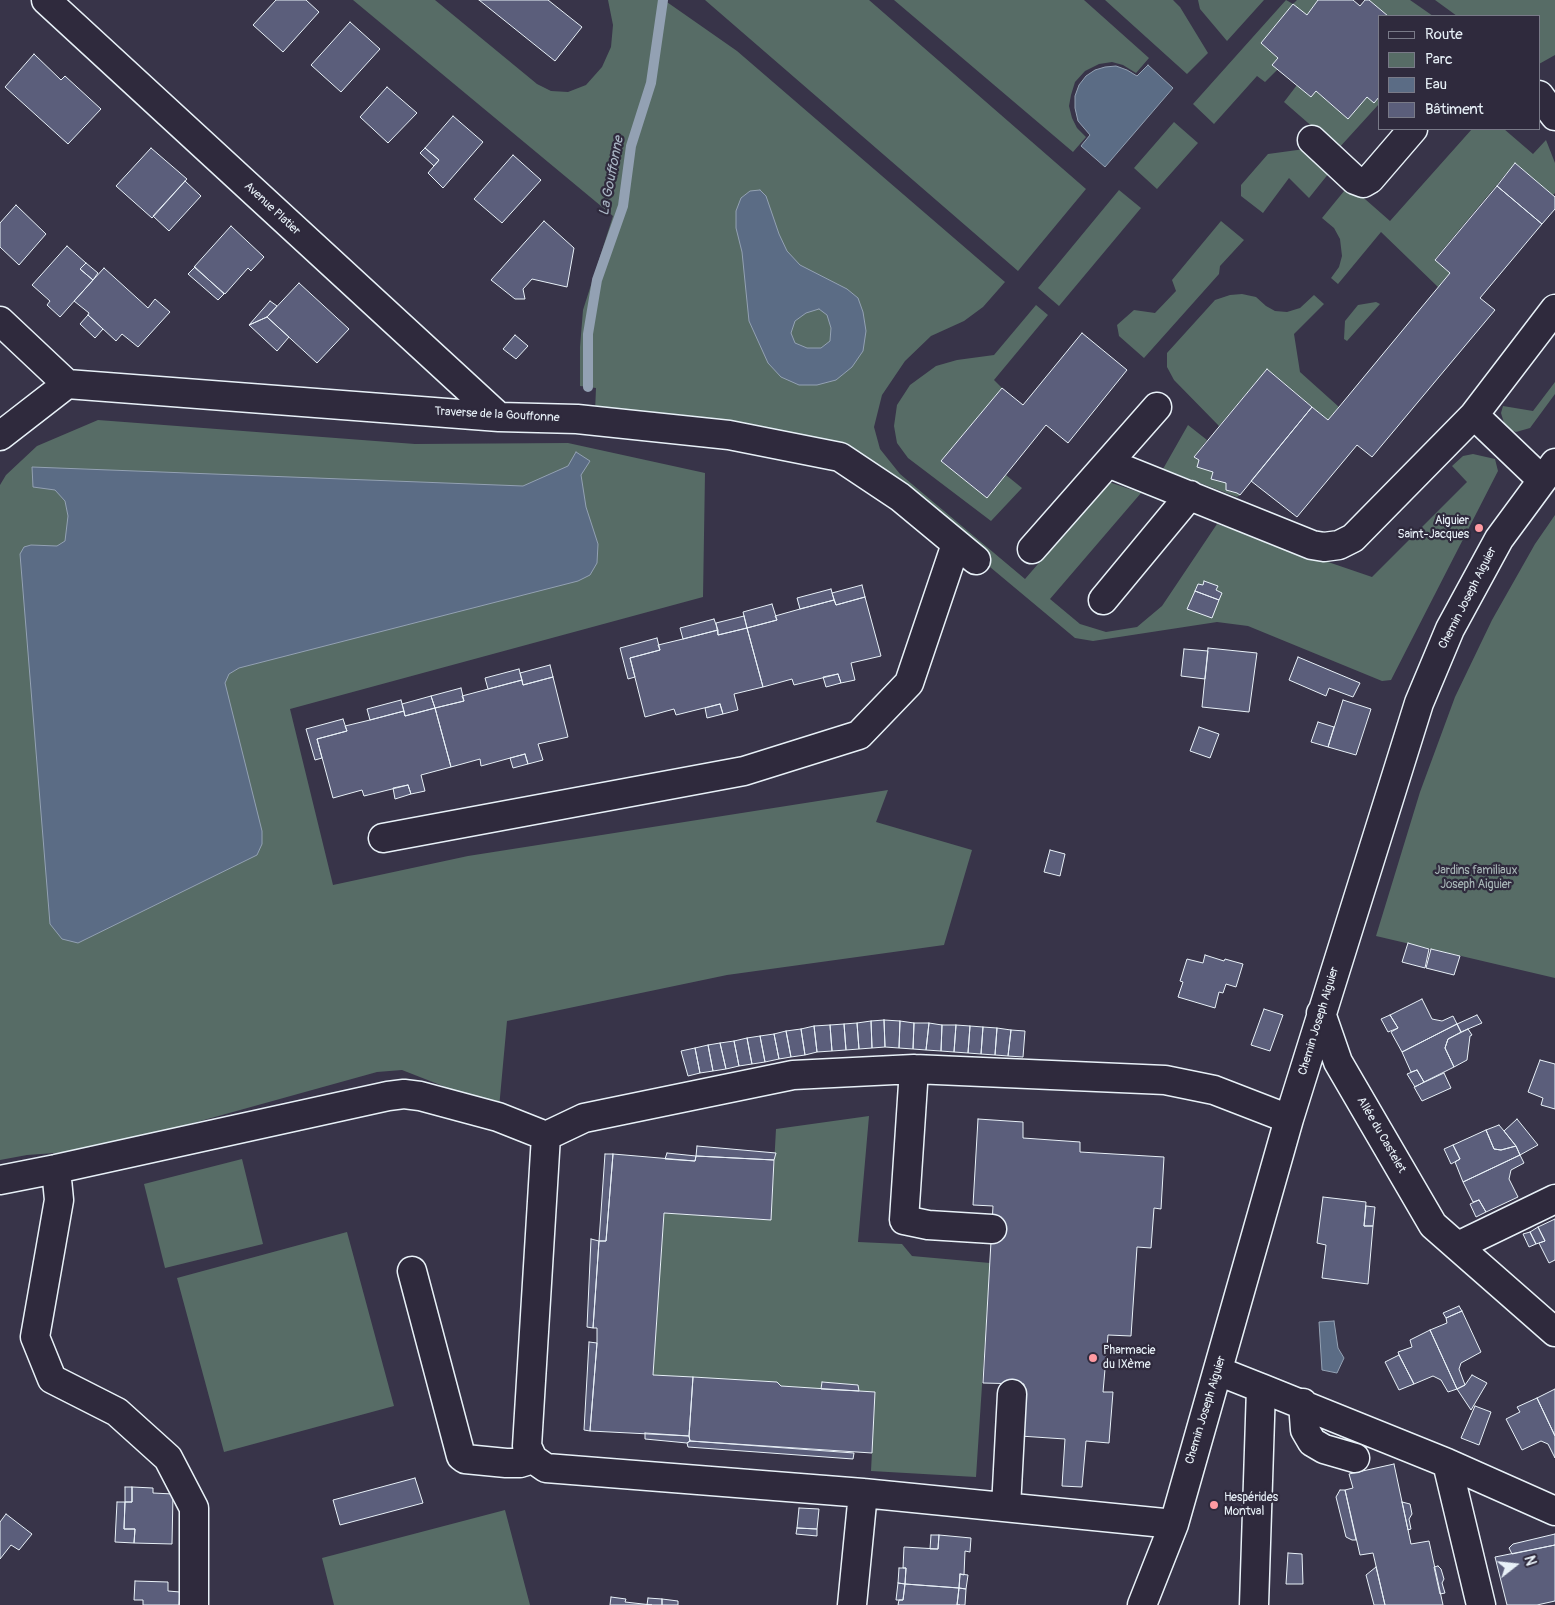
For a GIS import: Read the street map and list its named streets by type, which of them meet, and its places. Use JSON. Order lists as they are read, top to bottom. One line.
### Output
{"streets":{"street":["Avenue Platier","Traverse de la Gouffonne","Chemin Joseph Aiguier","Allée du Castelet"]},"crossings":[["Avenue Platier","Traverse de la Gouffonne"],["Chemin Joseph Aiguier","Allée du Castelet"]],"water":["La Gouffonne"],"parks":["Jardins familiaux Joseph Aiguier"],"places":["Aiguier Saint-Jacques","Pharmacie du IXème","Hespérides Montval"],"legend":["Route","Parc","Eau","Bâtiment"],"north":"right"}
